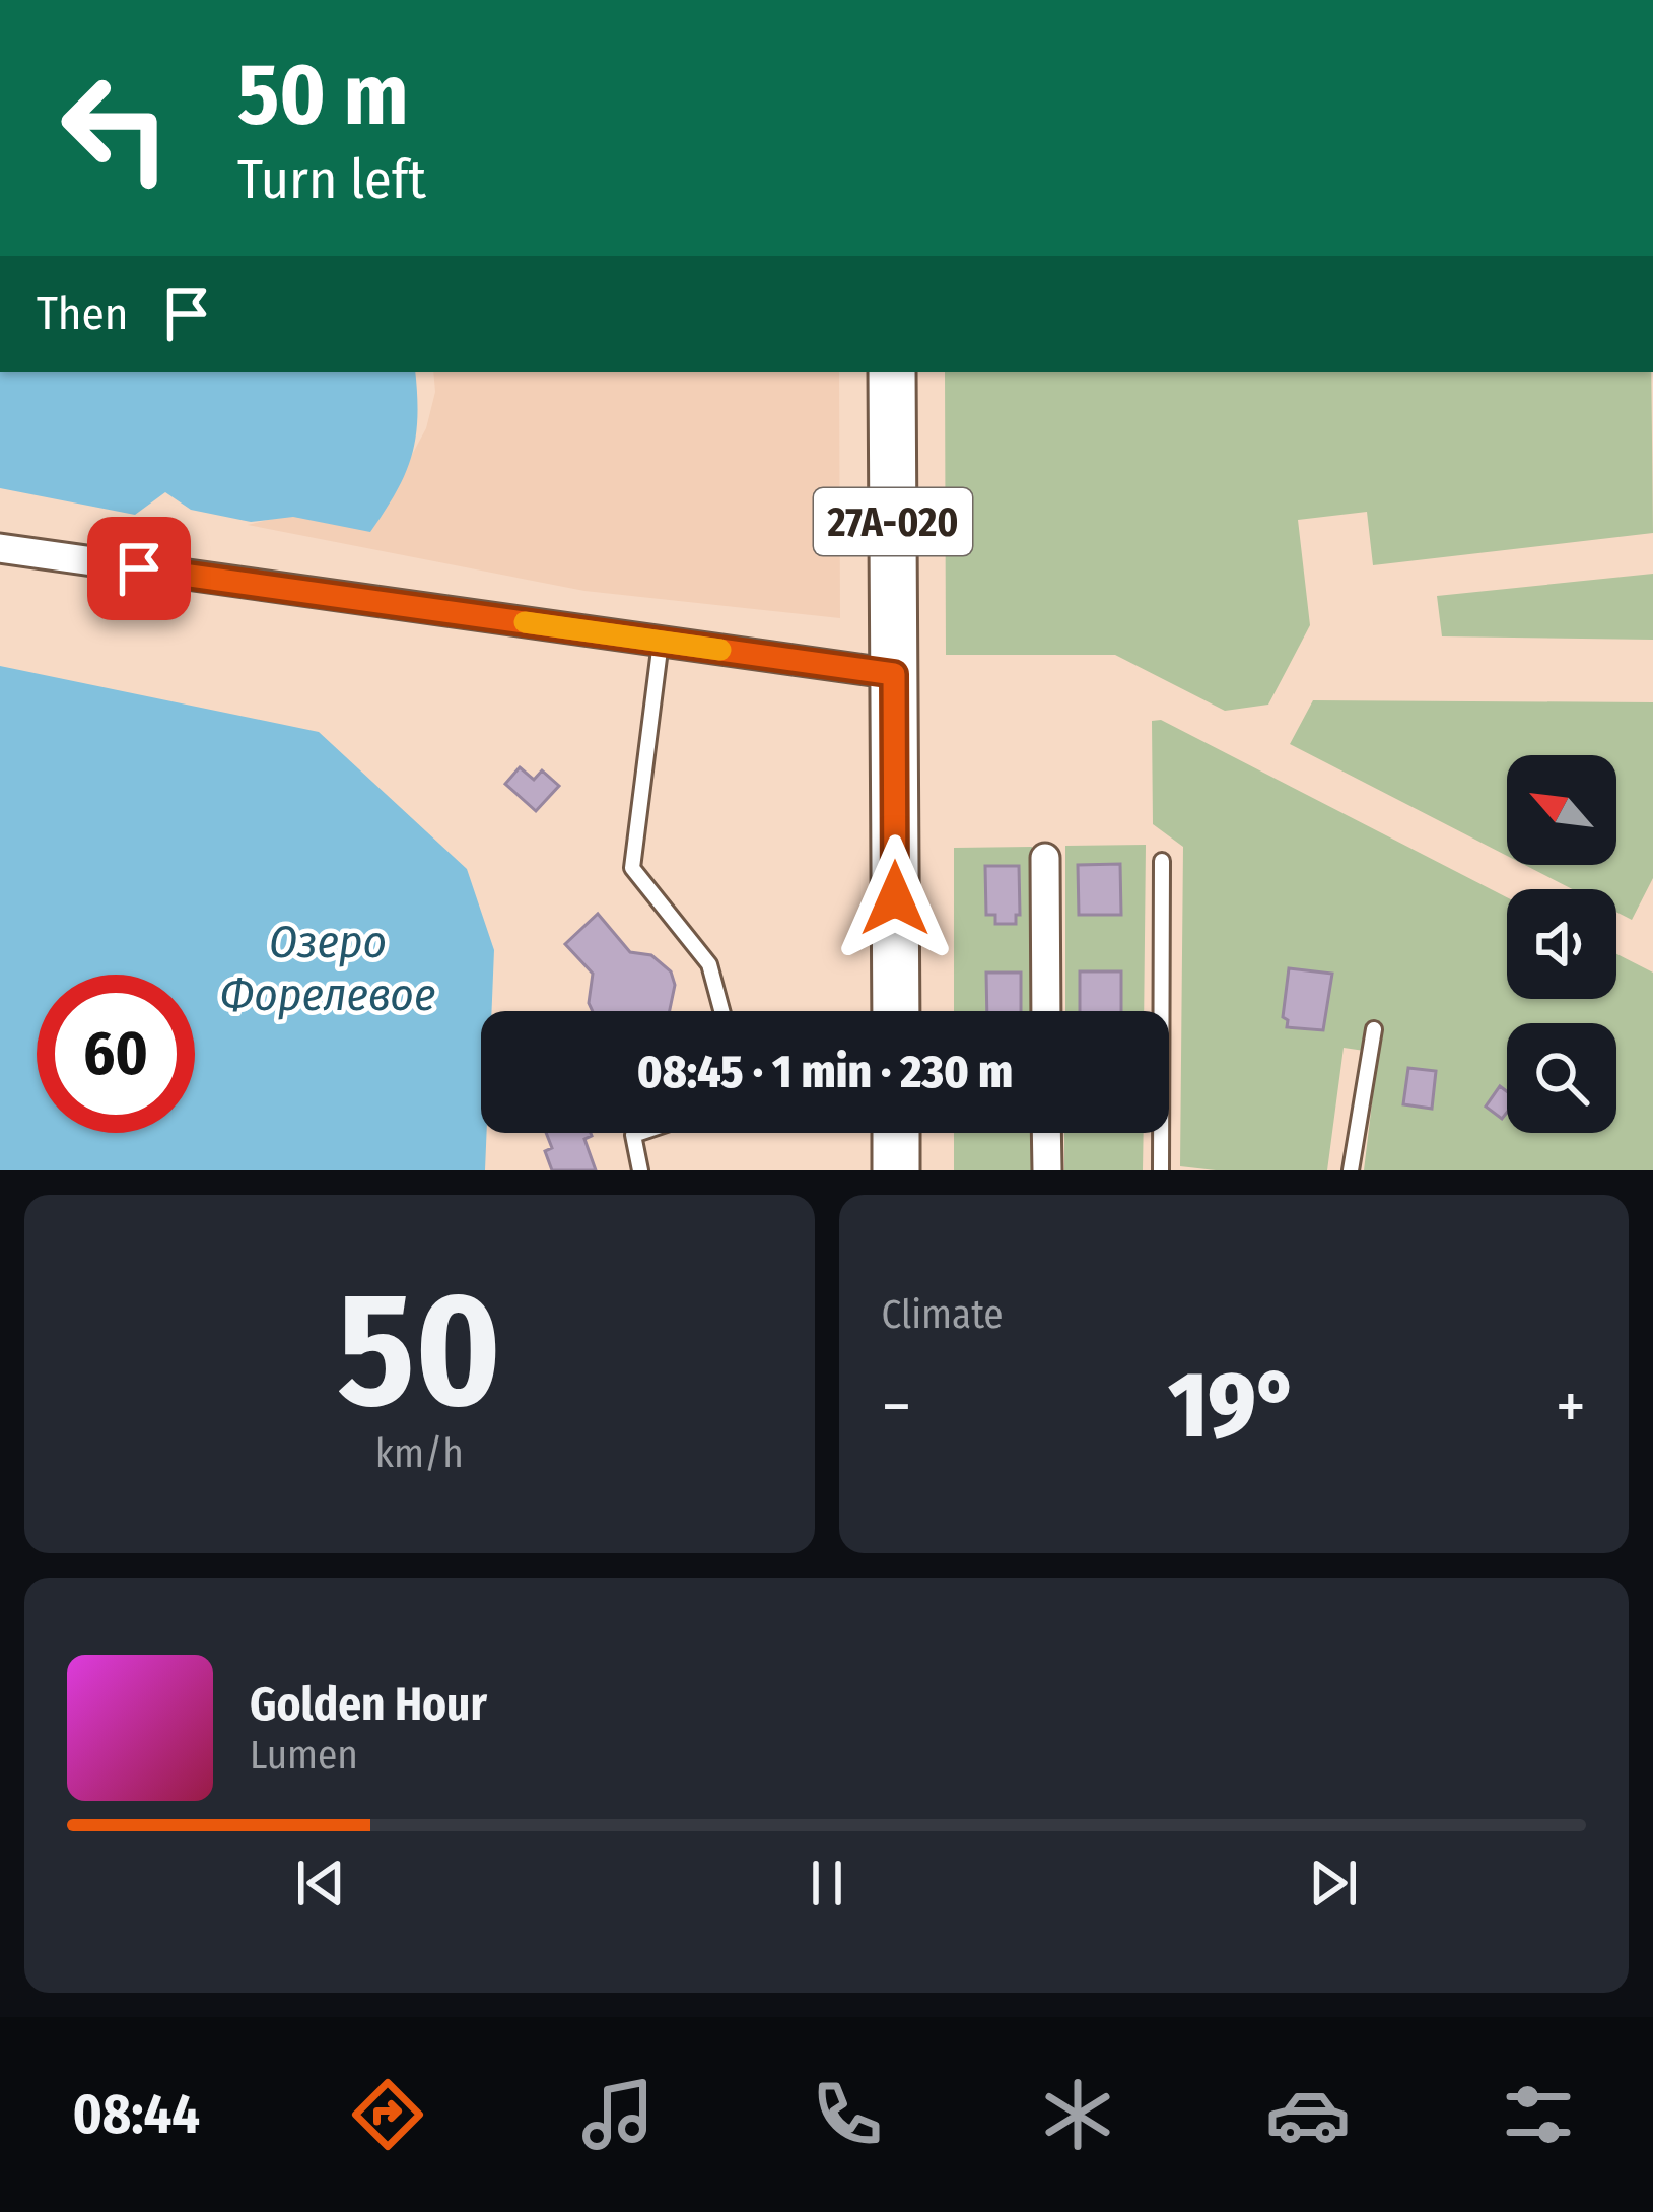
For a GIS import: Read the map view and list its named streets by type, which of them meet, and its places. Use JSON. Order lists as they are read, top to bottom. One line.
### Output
{"streets":{"main road":["27А-020"]},"water":["Озеро Форелевое"],"north":"top left","page":{"turn":["50 m","Turn left"],"then":"Then","limit":"60","trip":"08:45 · 1 min · 230 m","tile":[["50","km/h"],"Climate"],"heat":["−","19°","+"],"song":["Golden Hour","Lumen"],"tabs":"08:44"}}
